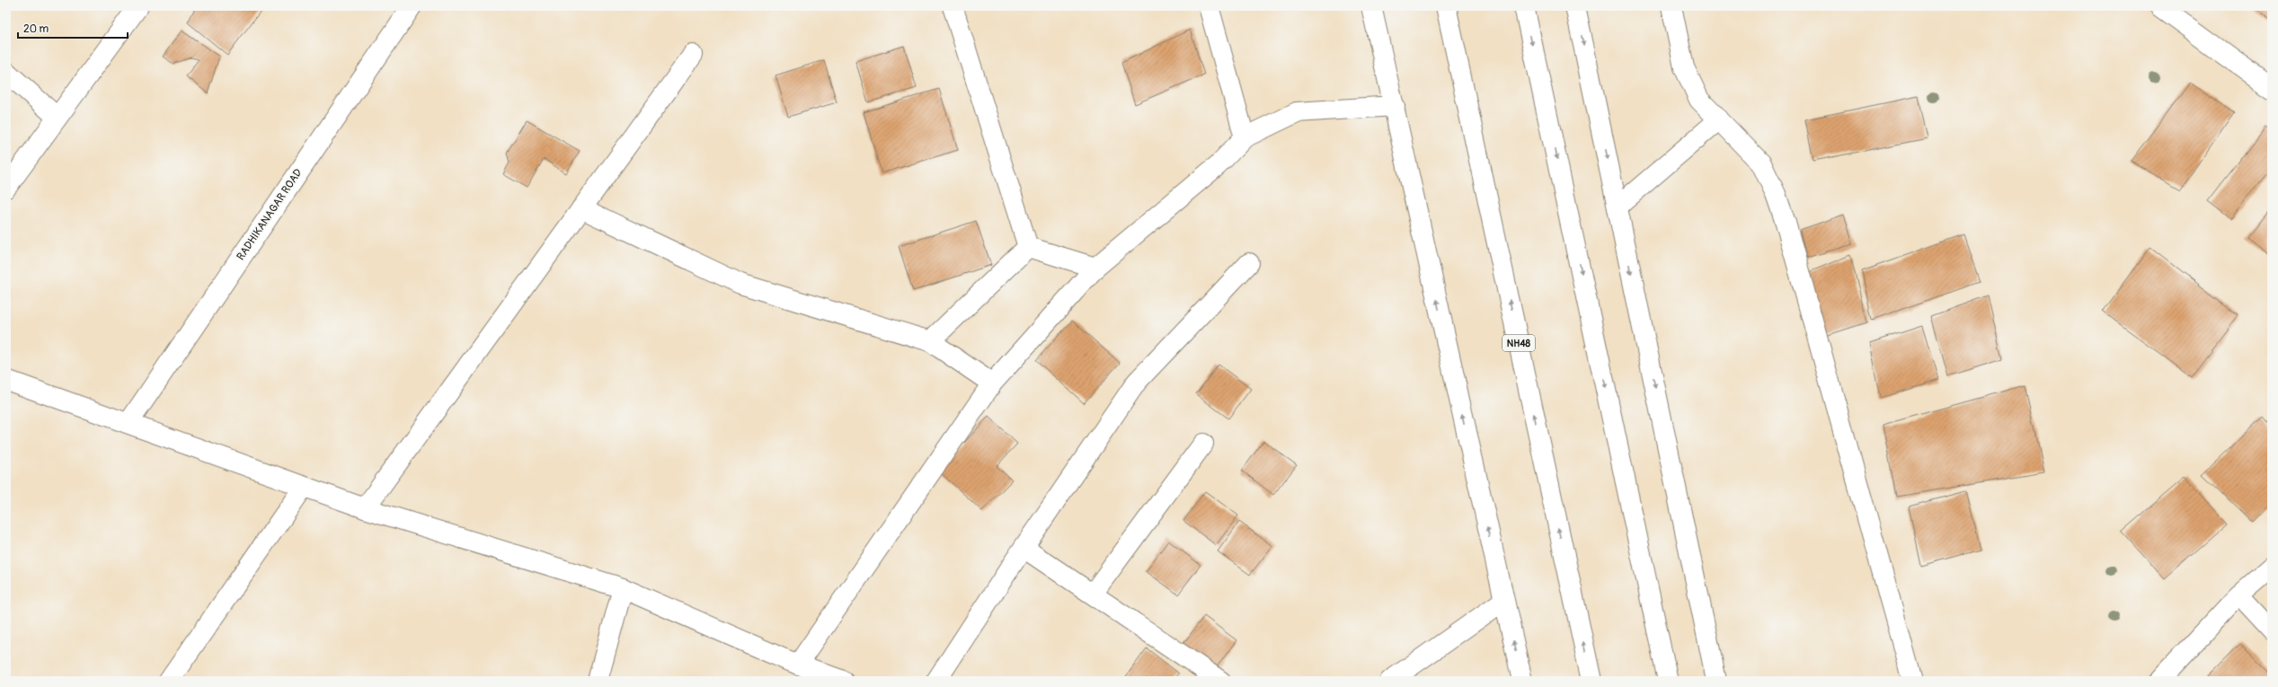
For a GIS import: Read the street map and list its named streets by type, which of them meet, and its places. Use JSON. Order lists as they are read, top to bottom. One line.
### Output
{"streets":{"main road":["RADHIKANAGAR ROAD","NH48"]},"scale_bar":"20 m"}
